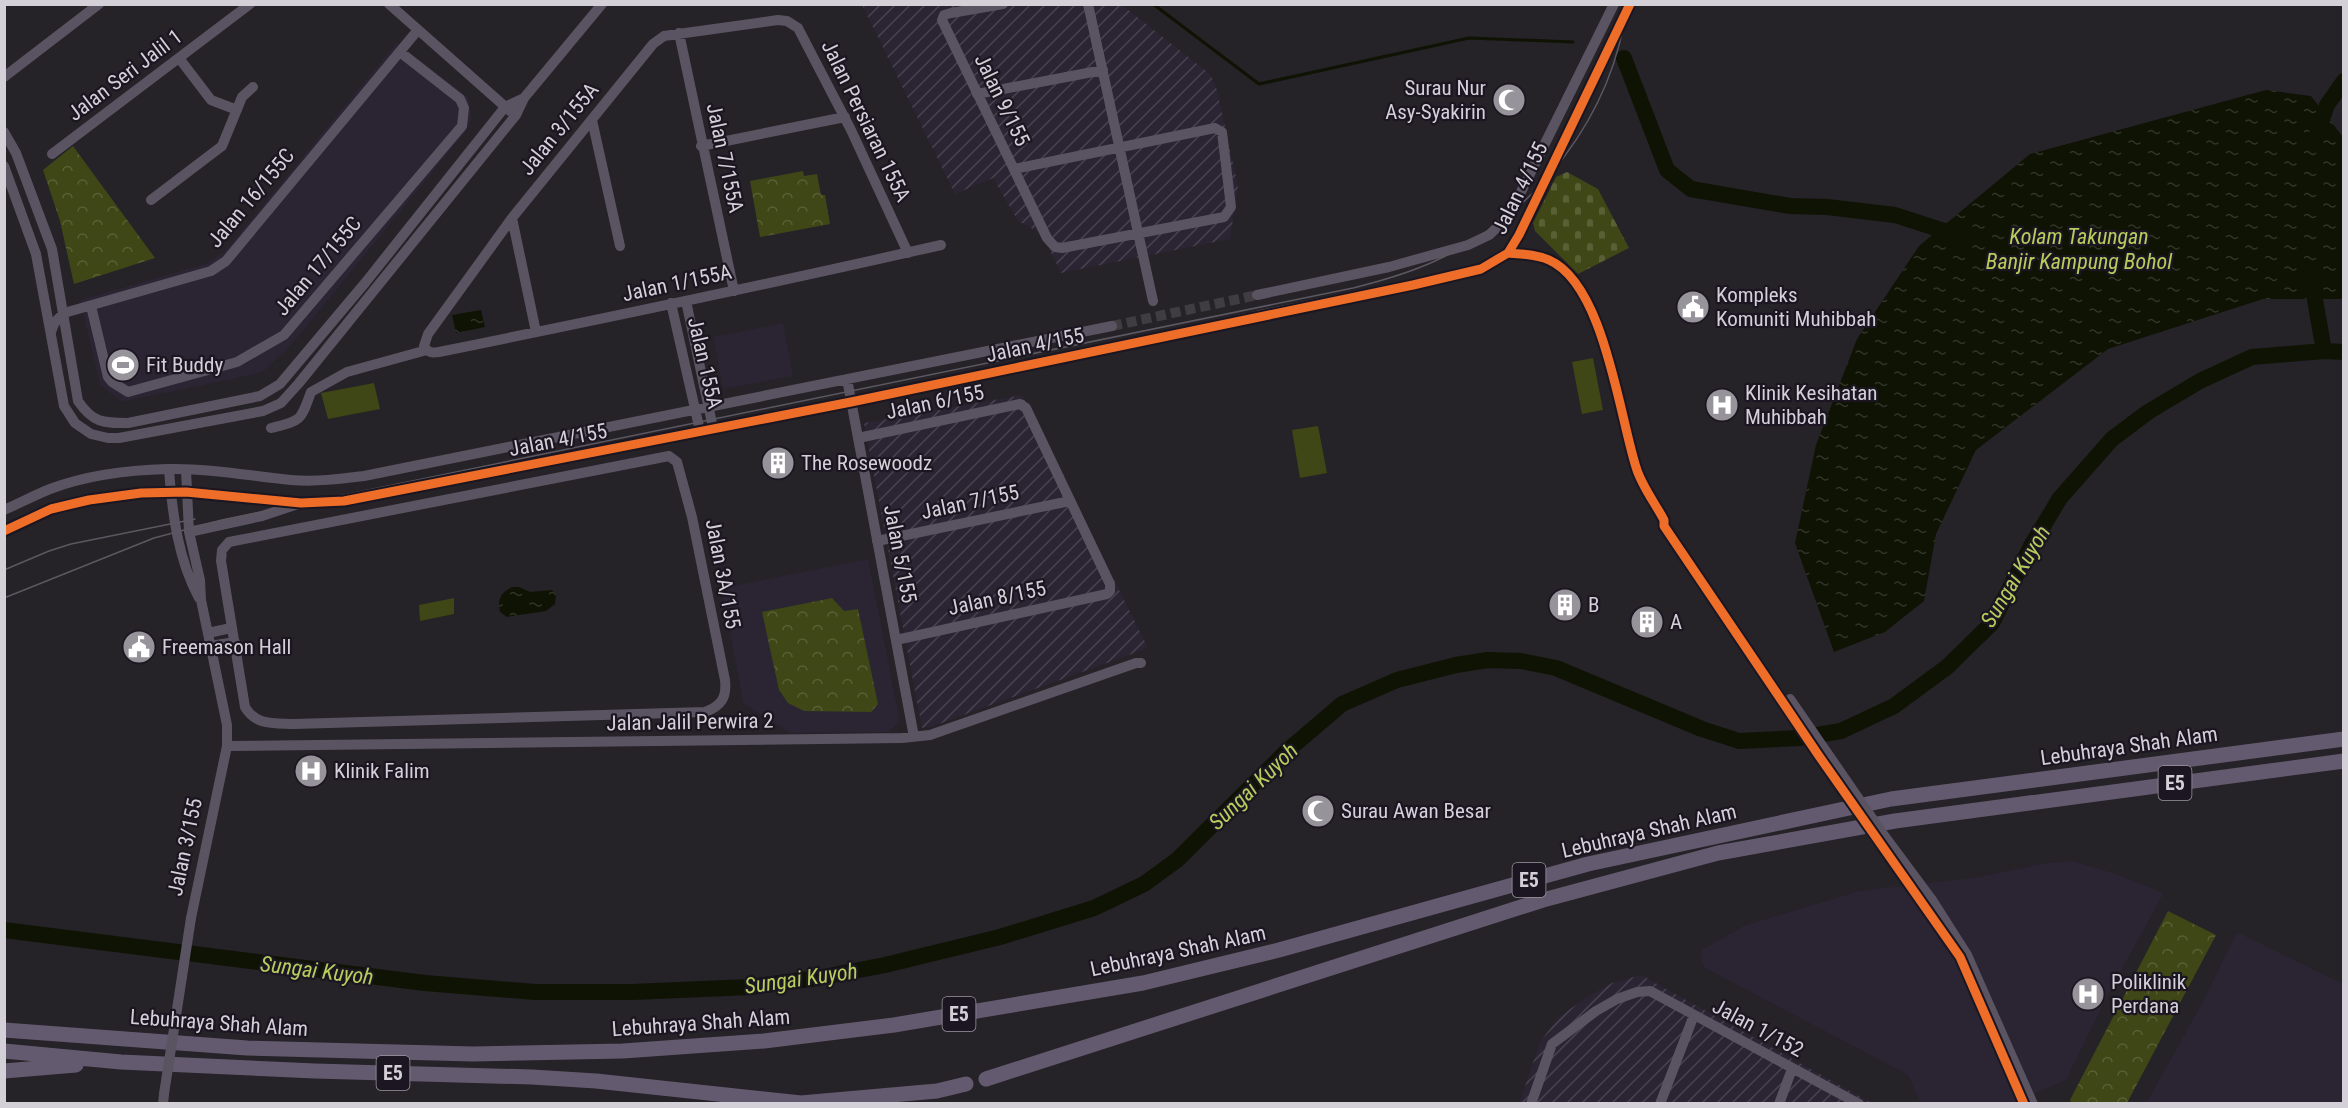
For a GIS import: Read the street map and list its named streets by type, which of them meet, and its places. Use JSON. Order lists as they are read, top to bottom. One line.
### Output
{"streets":{"highway":["Lebuhraya Shah Alam","E5"],"street":["Jalan Seri Jalil 1","Jalan 9/155","Jalan Persiaran 155A","Jalan 3/155A","Jalan 7/155A","Jalan 4/155","Jalan 16/155C","Jalan 17/155C","Jalan 1/155A","Jalan 155A","Jalan 6/155","Jalan 7/155","Jalan 5/155","Jalan 3A/155","Jalan 8/155","Jalan Jalil Perwira 2","Jalan 3/155","Jalan 1/152"]},"crossings":[["Jalan Persiaran 155A","Jalan 3/155A"],["Jalan Persiaran 155A","Jalan 1/155A"],["Jalan 3/155A","Jalan 7/155A"],["Jalan 3/155A","Jalan 1/155A"],["Jalan 7/155A","Jalan 1/155A"],["Jalan 4/155","Jalan 155A"],["Jalan 4/155","Jalan 5/155"],["Jalan 4/155","Jalan 3/155"],["Jalan 16/155C","Jalan 17/155C"],["Jalan 1/155A","Jalan 155A"],["Jalan 6/155","Jalan 7/155"],["Jalan 6/155","Jalan 5/155"],["Jalan 6/155","Jalan 8/155"],["Jalan 7/155","Jalan 5/155"],["Jalan 7/155","Jalan 8/155"],["Jalan 5/155","Jalan 8/155"],["Jalan 5/155","Jalan Jalil Perwira 2"],["Jalan Jalil Perwira 2","Jalan 3/155"]],"water":["Kolam Takungan Banjir Kampung Bohol","Sungai Kuyoh"],"places":{"mosque":["Surau Nur Asy-Syakirin","Surau Awan Besar"],"public building":["Kompleks Komuniti Muhibbah","Freemason Hall"],"sports":["Fit Buddy"],"hospital":["Klinik Kesihatan Muhibbah","Klinik Falim","Poliklinik Perdana"],"building":["The Rosewoodz","B","A"]}}
